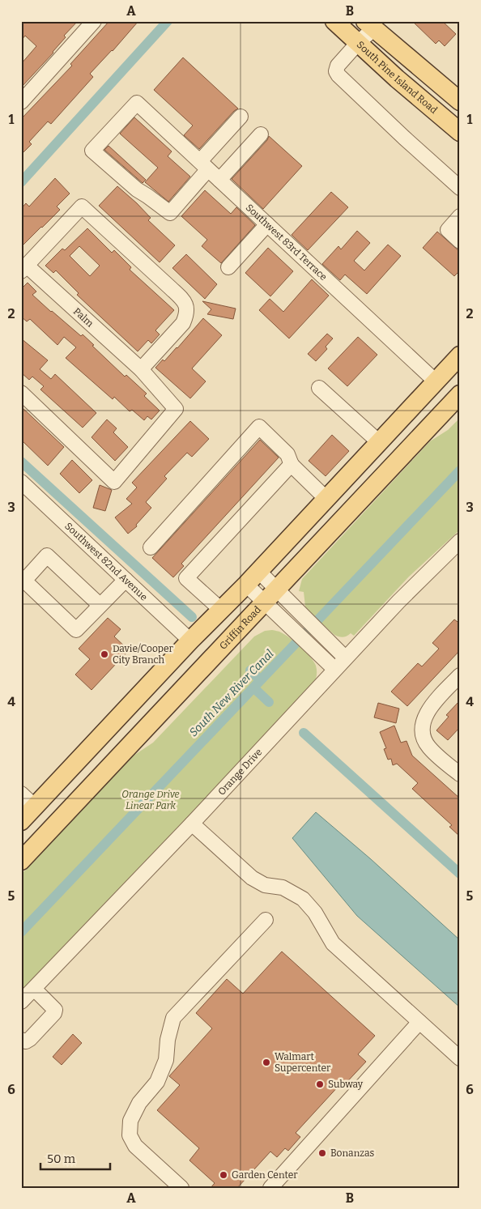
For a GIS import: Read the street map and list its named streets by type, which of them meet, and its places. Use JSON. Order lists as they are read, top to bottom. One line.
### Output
{"streets":{"main road":["South Pine Island Road","Griffin Road"],"street":["Southwest 83rd Terrace","Palm","Southwest 82nd Avenue","Orange Drive"]},"water":["South New River Canal"],"parks":["Orange Drive Linear Park"],"places":["Davie/Cooper City Branch","Walmart Supercenter","Subway","Bonanzas","Garden Center"],"scale_bar":"50 m","grid":{"columns":["A","B"],"rows":["1","2","3","4","5","6"]}}
